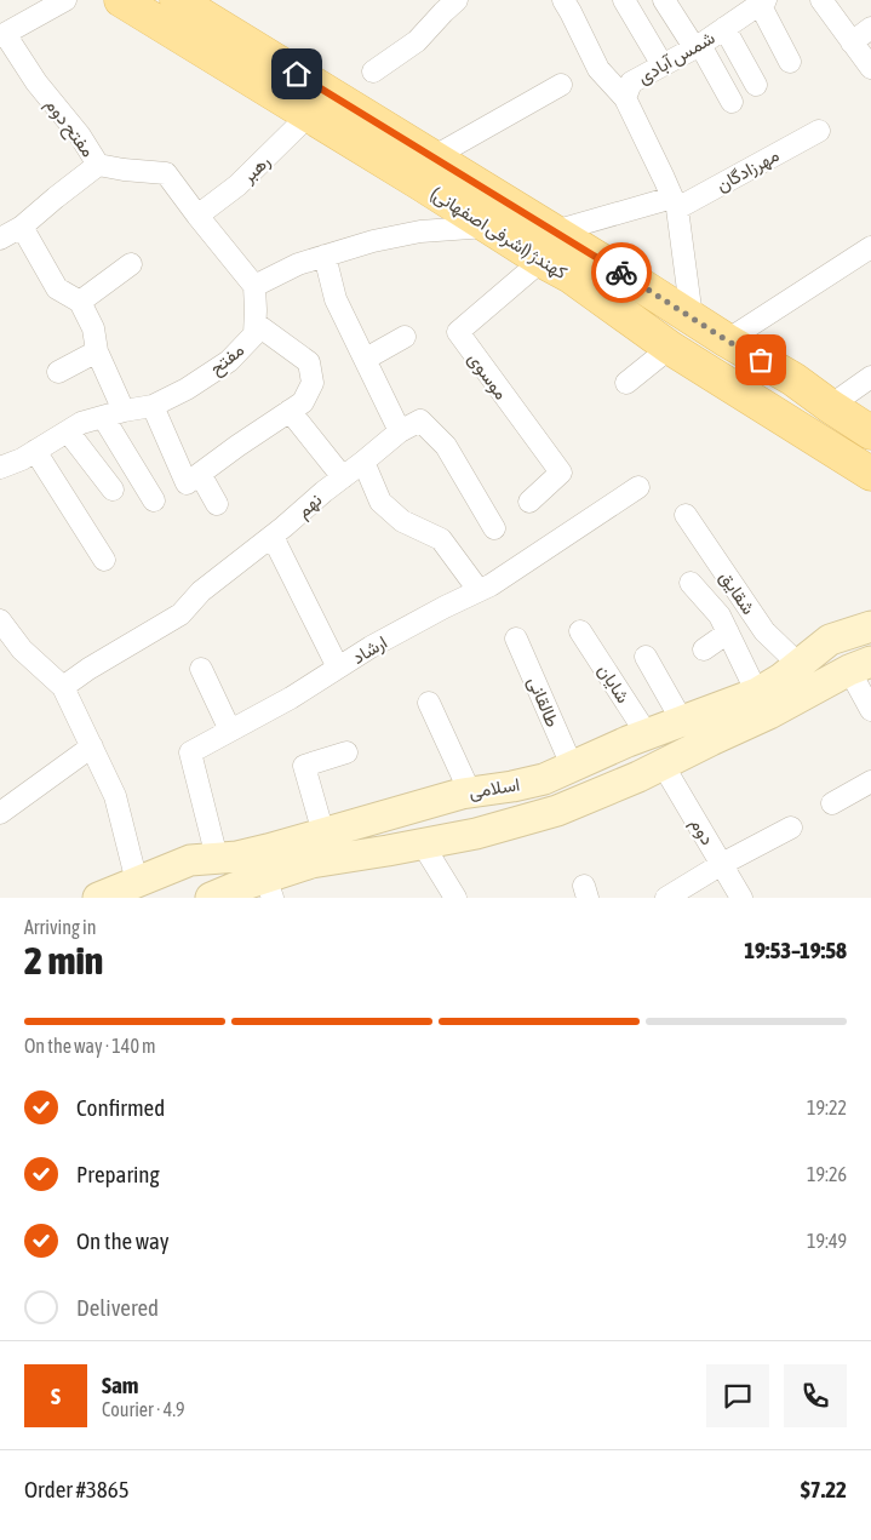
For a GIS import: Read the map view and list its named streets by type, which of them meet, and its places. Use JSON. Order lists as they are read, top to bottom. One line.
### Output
{"streets":{"main road":["کهندژ (اشرفی اصفهانی)"],"street":["شمس آبادی","مفتح دوم","رهبر","مهرزادگان","مفتح","موسوی","نهم","شقایق","ارشاد","شایان","طالقانی","اسلامی","دوم"]},"crossings":[["شمس آبادی","مهرزادگان"],["شمس آبادی","کهندژ (اشرفی اصفهانی)"],["مفتح دوم","رهبر"],["مفتح دوم","مفتح"],["رهبر","کهندژ (اشرفی اصفهانی)"],["کهندژ (اشرفی اصفهانی)","موسوی"],["شقایق","اسلامی"],["ارشاد","اسلامی"],["شایان","اسلامی"],["طالقانی","اسلامی"],["اسلامی","دوم"]],"page":{"heading":["2 min","Arriving in","19:53–19:58"],"panel":["Sam","Courier · 4.9","Order #3865","$7.22"],"bar":"On the way · 140 m","list":[["Confirmed","19:22"],["Preparing","19:26"],["On the way","19:49"],"Delivered"],"round":"S"}}
